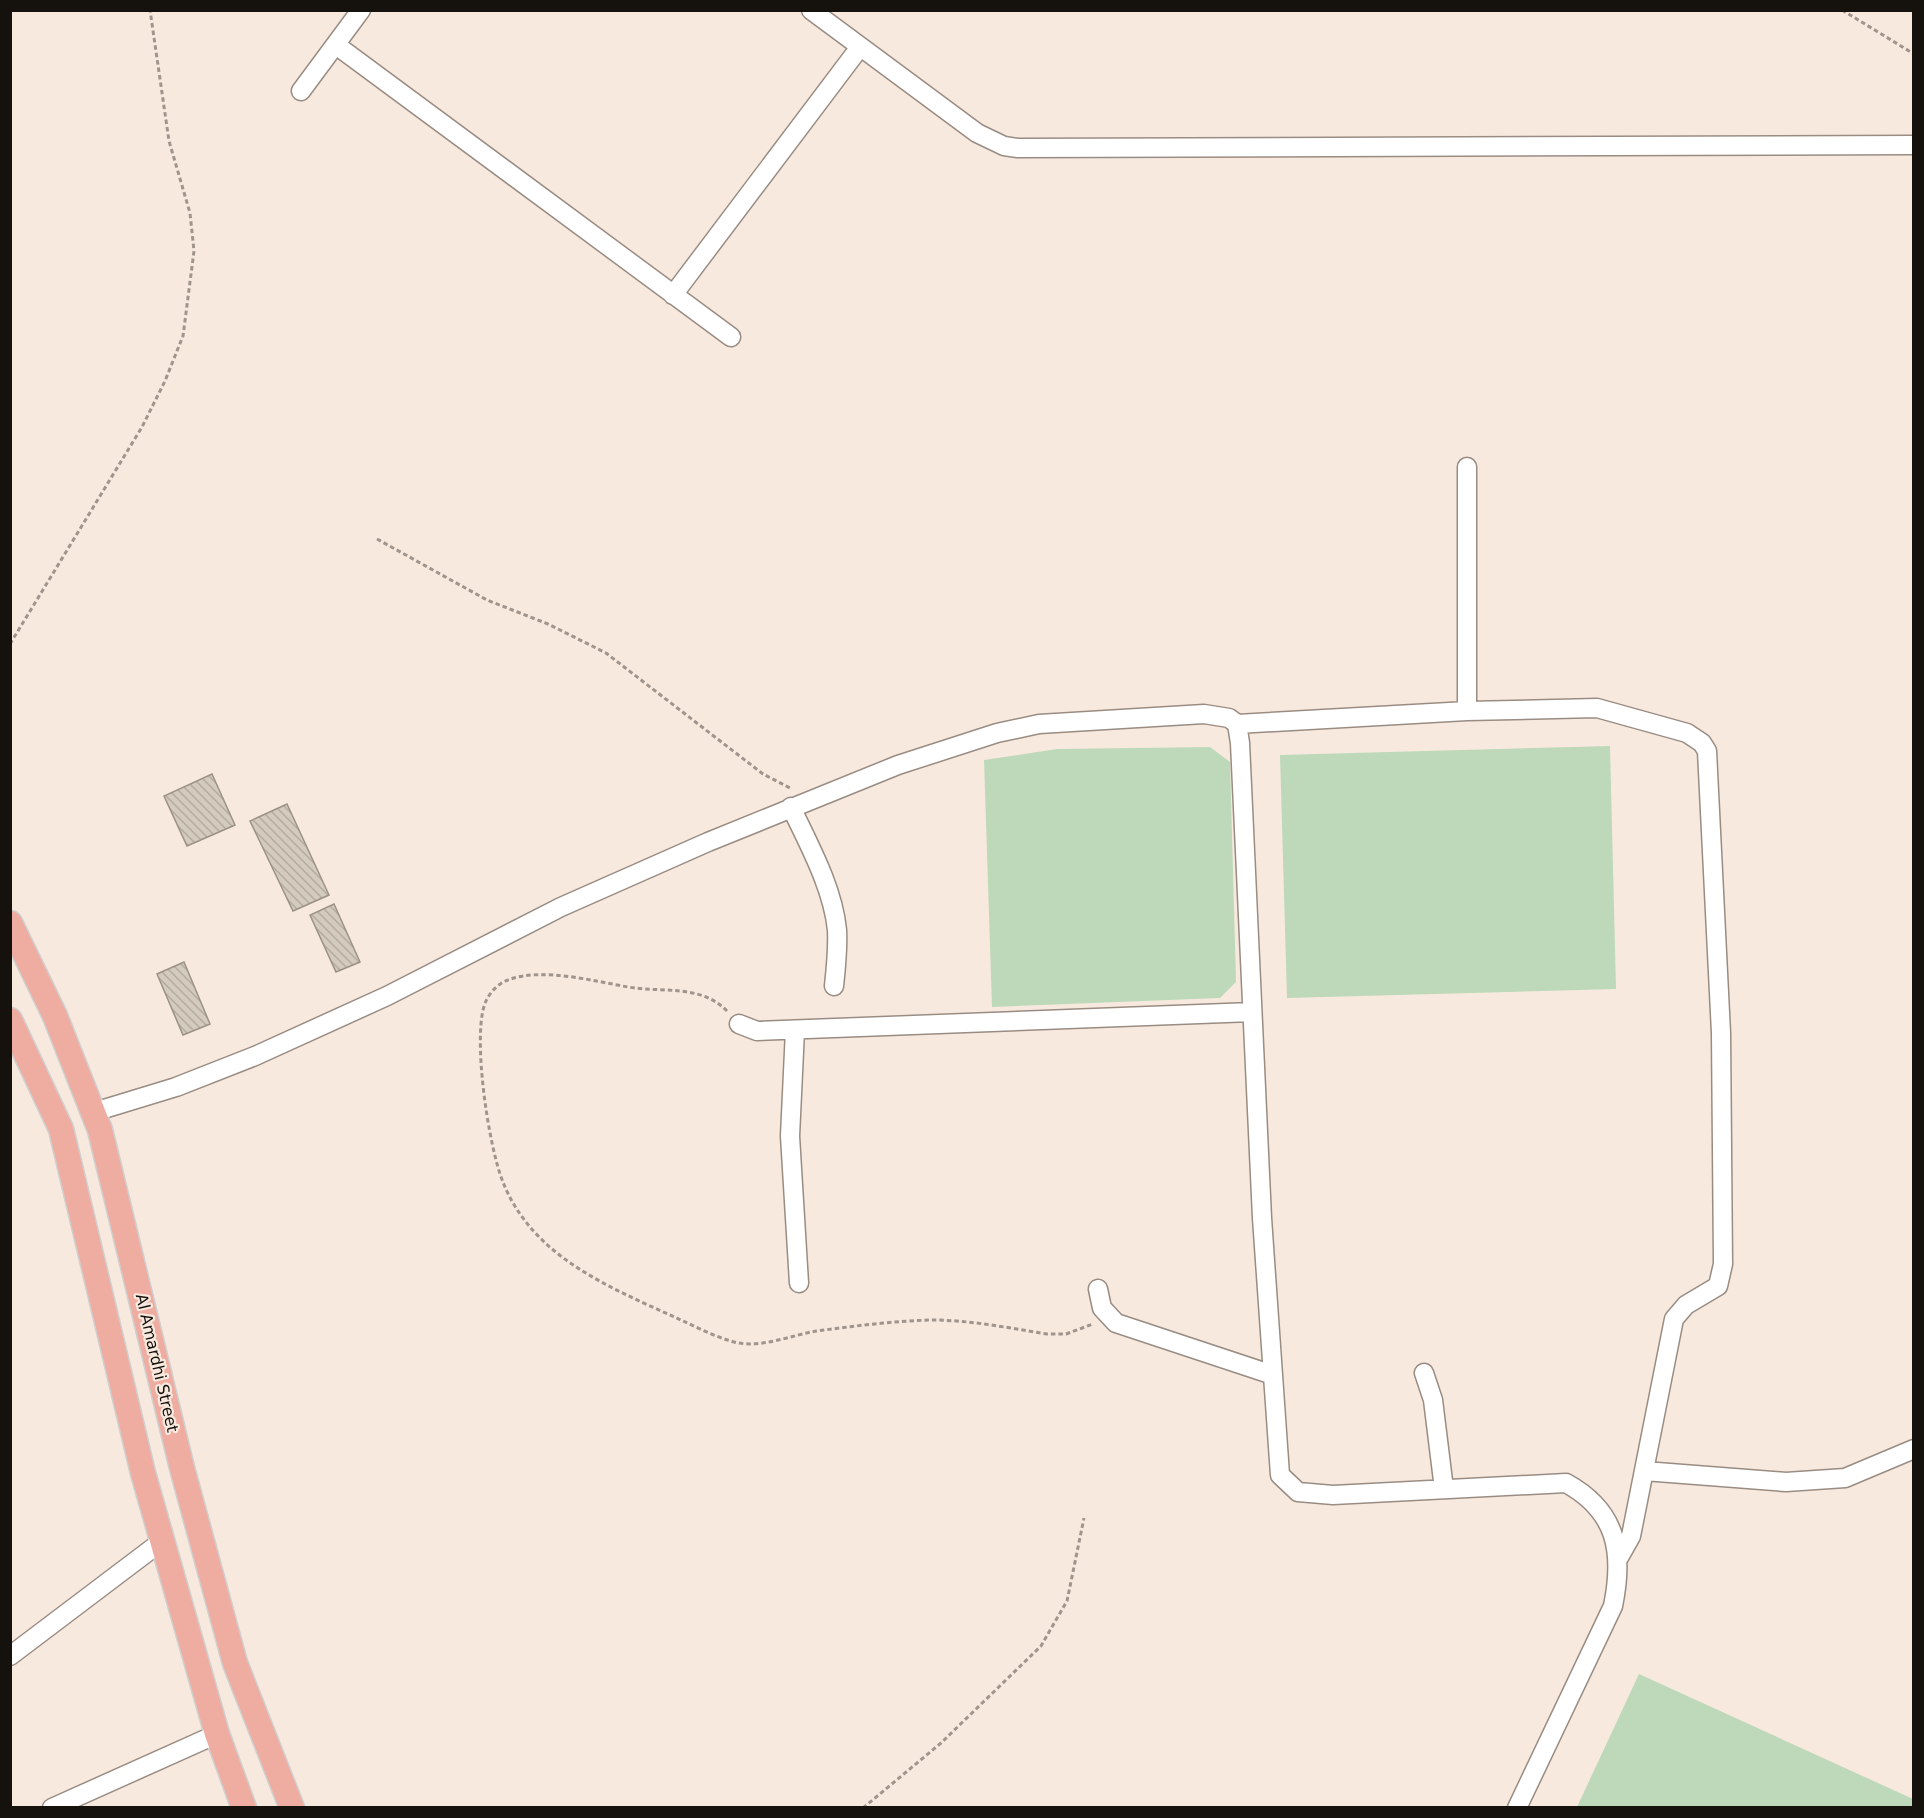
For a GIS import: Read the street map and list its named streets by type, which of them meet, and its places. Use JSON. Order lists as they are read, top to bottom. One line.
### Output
{"streets":{"main road":["Al Amardhi Street"]}}
